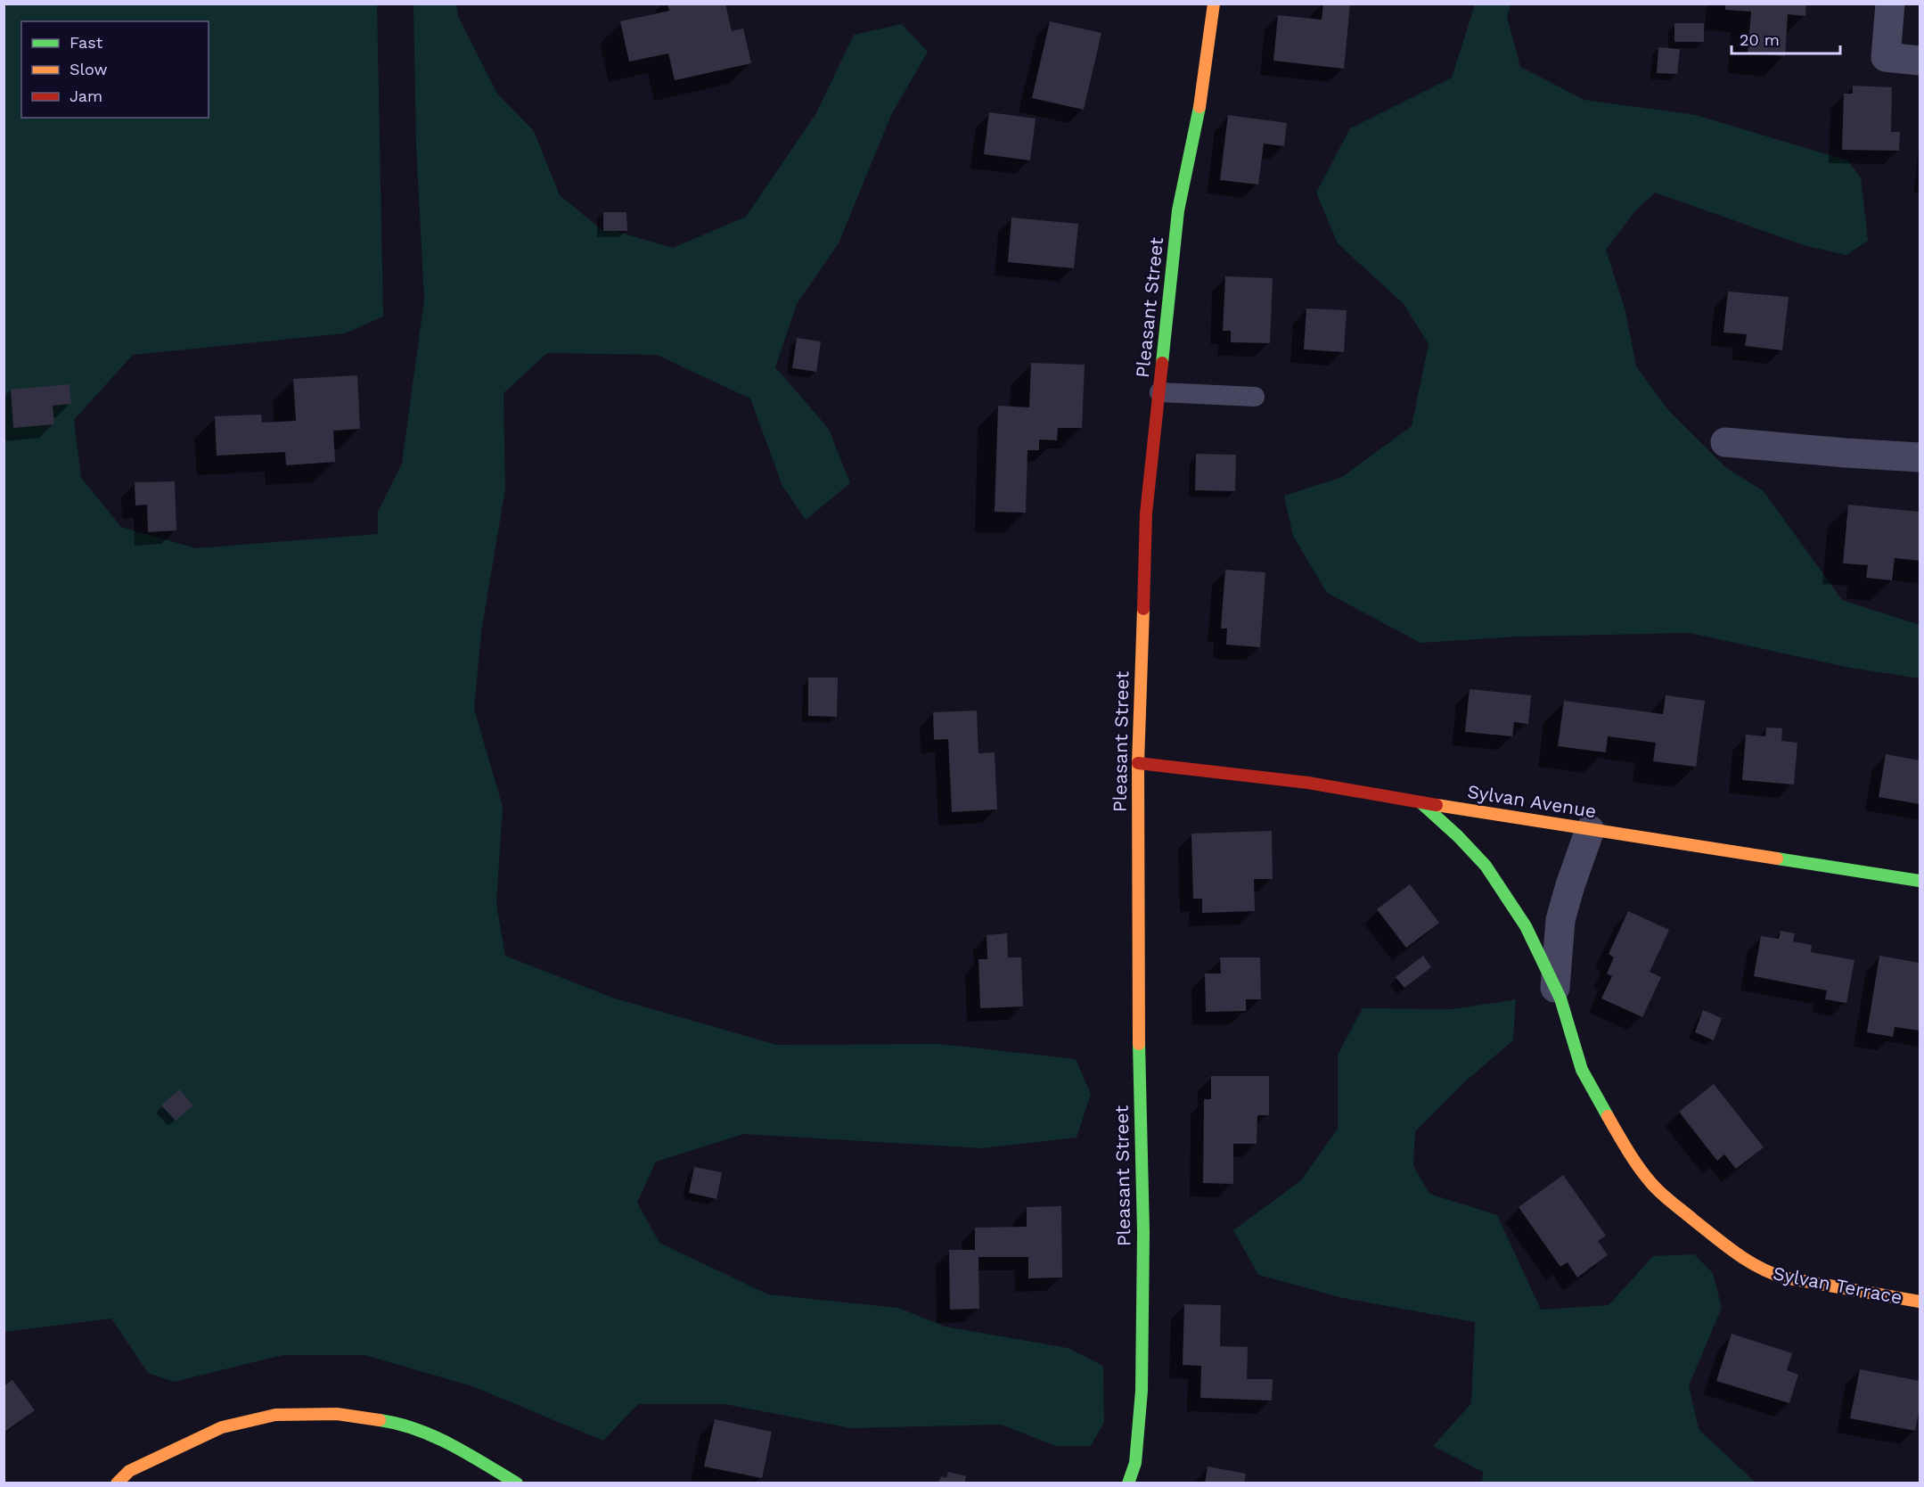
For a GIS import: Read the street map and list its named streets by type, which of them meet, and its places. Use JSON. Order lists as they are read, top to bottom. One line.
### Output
{"streets":{"street":["Pleasant Street","Sylvan Avenue","Sylvan Terrace"]},"crossings":[["Pleasant Street","Sylvan Avenue"],["Sylvan Avenue","Sylvan Terrace"]],"legend":["Fast","Slow","Jam"],"scale_bar":"20 m"}
